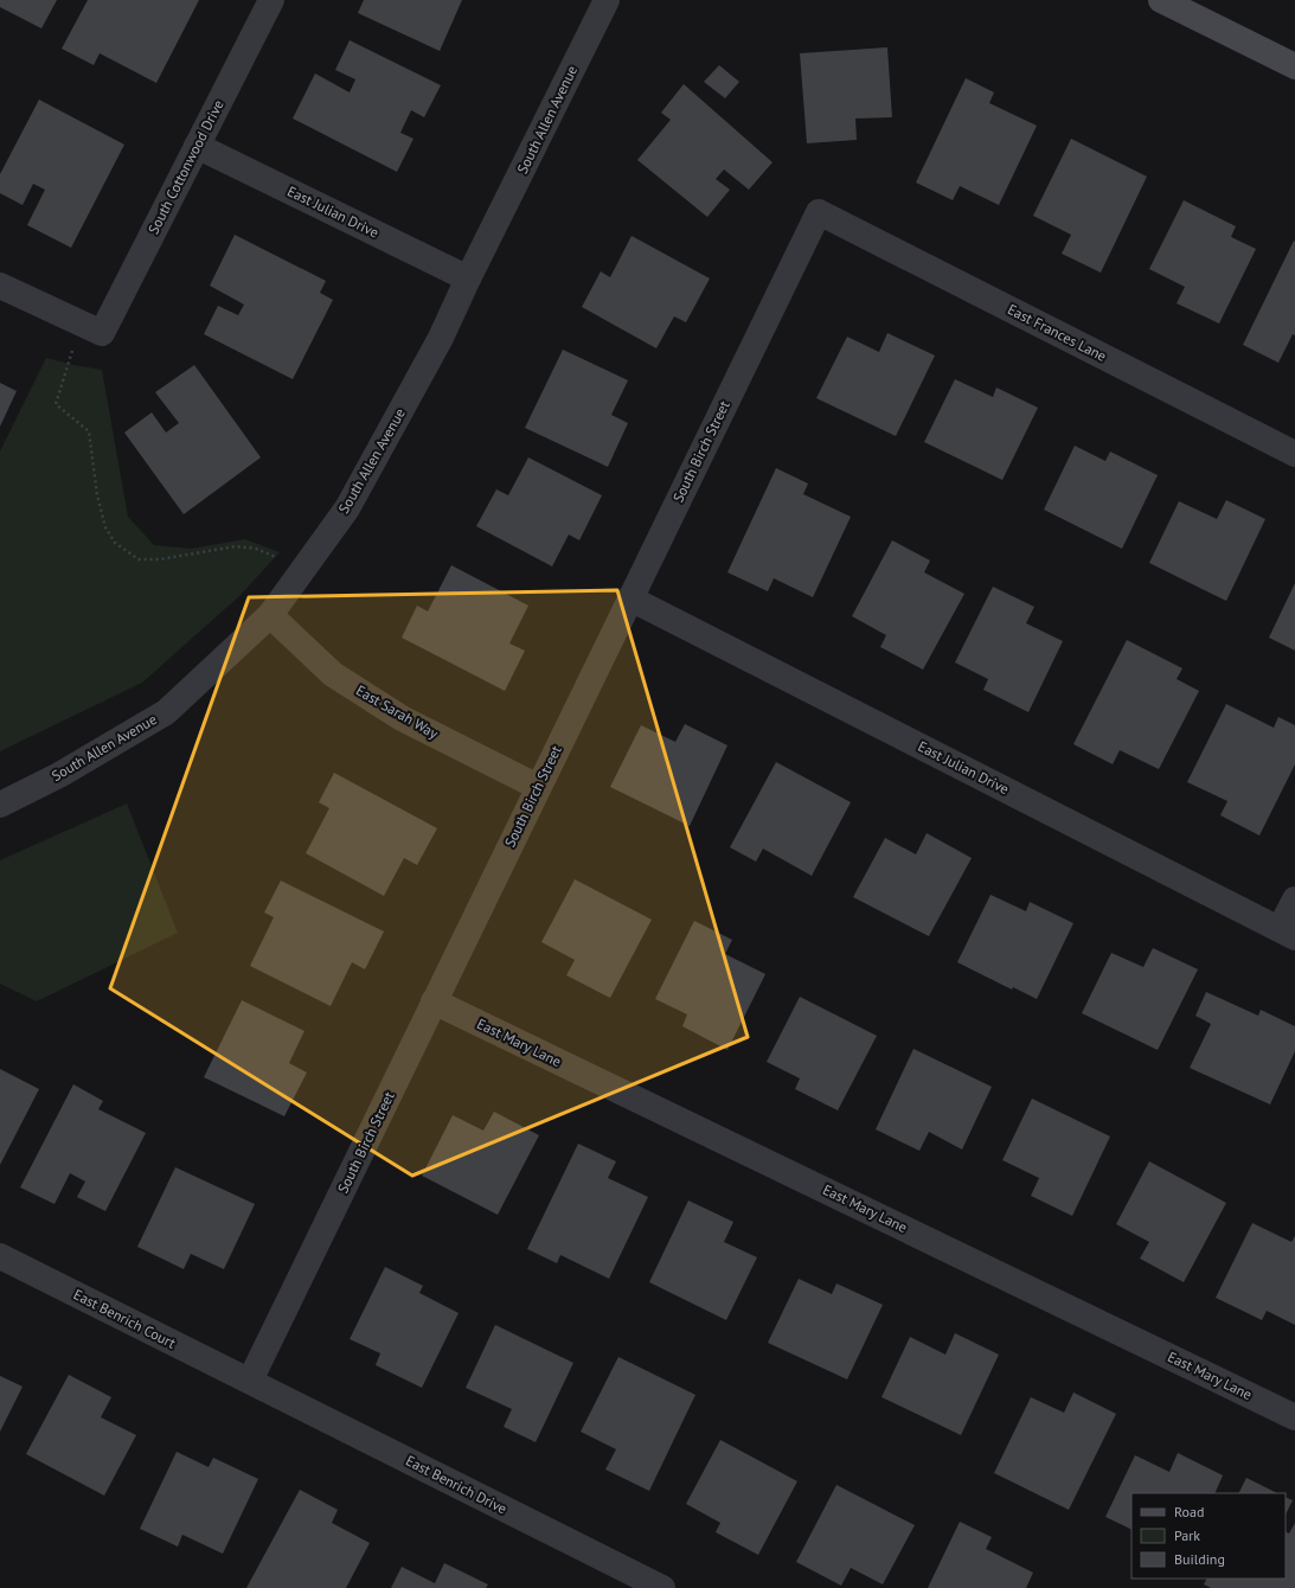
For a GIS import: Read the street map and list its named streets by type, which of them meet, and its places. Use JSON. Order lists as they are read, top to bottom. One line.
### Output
{"streets":{"street":["South Allen Avenue","South Cottonwood Drive","East Julian Drive","East Frances Lane","South Birch Street","East Sarah Way","East Mary Lane","East Benrich Court","East Benrich Drive"]},"crossings":[["South Allen Avenue","East Julian Drive"],["South Allen Avenue","East Sarah Way"],["South Cottonwood Drive","East Julian Drive"],["East Julian Drive","South Birch Street"],["East Frances Lane","South Birch Street"],["South Birch Street","East Sarah Way"],["South Birch Street","East Mary Lane"],["South Birch Street","East Benrich Court"],["South Birch Street","East Benrich Drive"],["East Benrich Court","East Benrich Drive"]],"legend":["Road","Park","Building"]}
